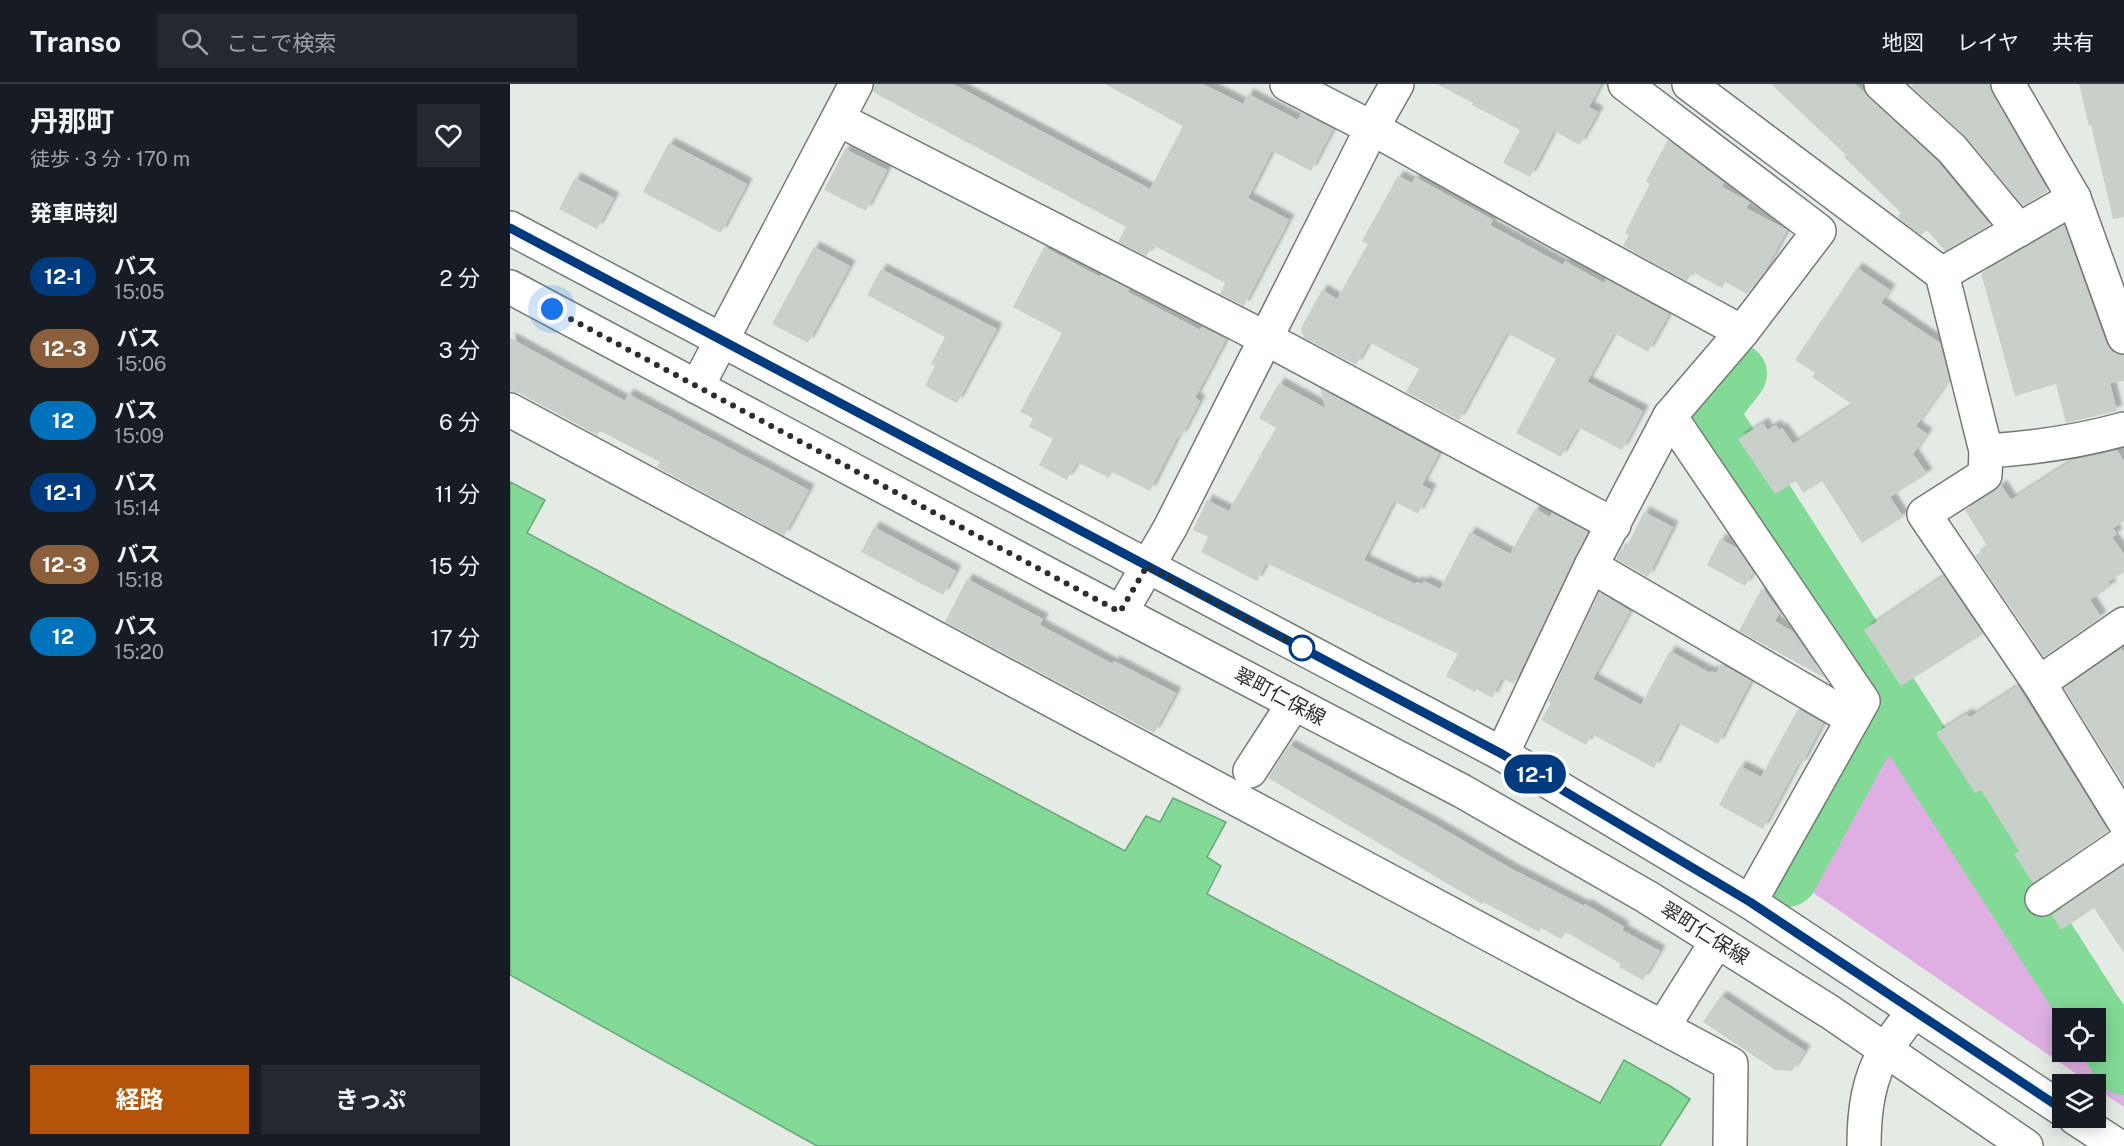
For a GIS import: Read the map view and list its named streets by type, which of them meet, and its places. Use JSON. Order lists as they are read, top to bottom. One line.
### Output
{"streets":{"street":["翠町仁保線"]},"lines":["bus line 12-1"],"page":{"header":"Transo","search":"ここで検索","nav":["地図","レイヤ","共有"],"heading":[["丹那町","徒歩 · 3 分 · 170 m"],"発車時刻"],"on_map":"12-1","list":[{"mark":"12-1","name":"バス","note":"15:05","value":"2 分"},{"mark":"12-3","name":"バス","note":"15:06","value":"3 分"},{"mark":"12","name":"バス","note":"15:09","value":"6 分"},{"mark":"12-1","name":"バス","note":"15:14","value":"11 分"},{"mark":"12-3","name":"バス","note":"15:18","value":"15 分"},{"mark":"12","name":"バス","note":"15:20","value":"17 分"}],"buttons":["経路","きっぷ"]}}
